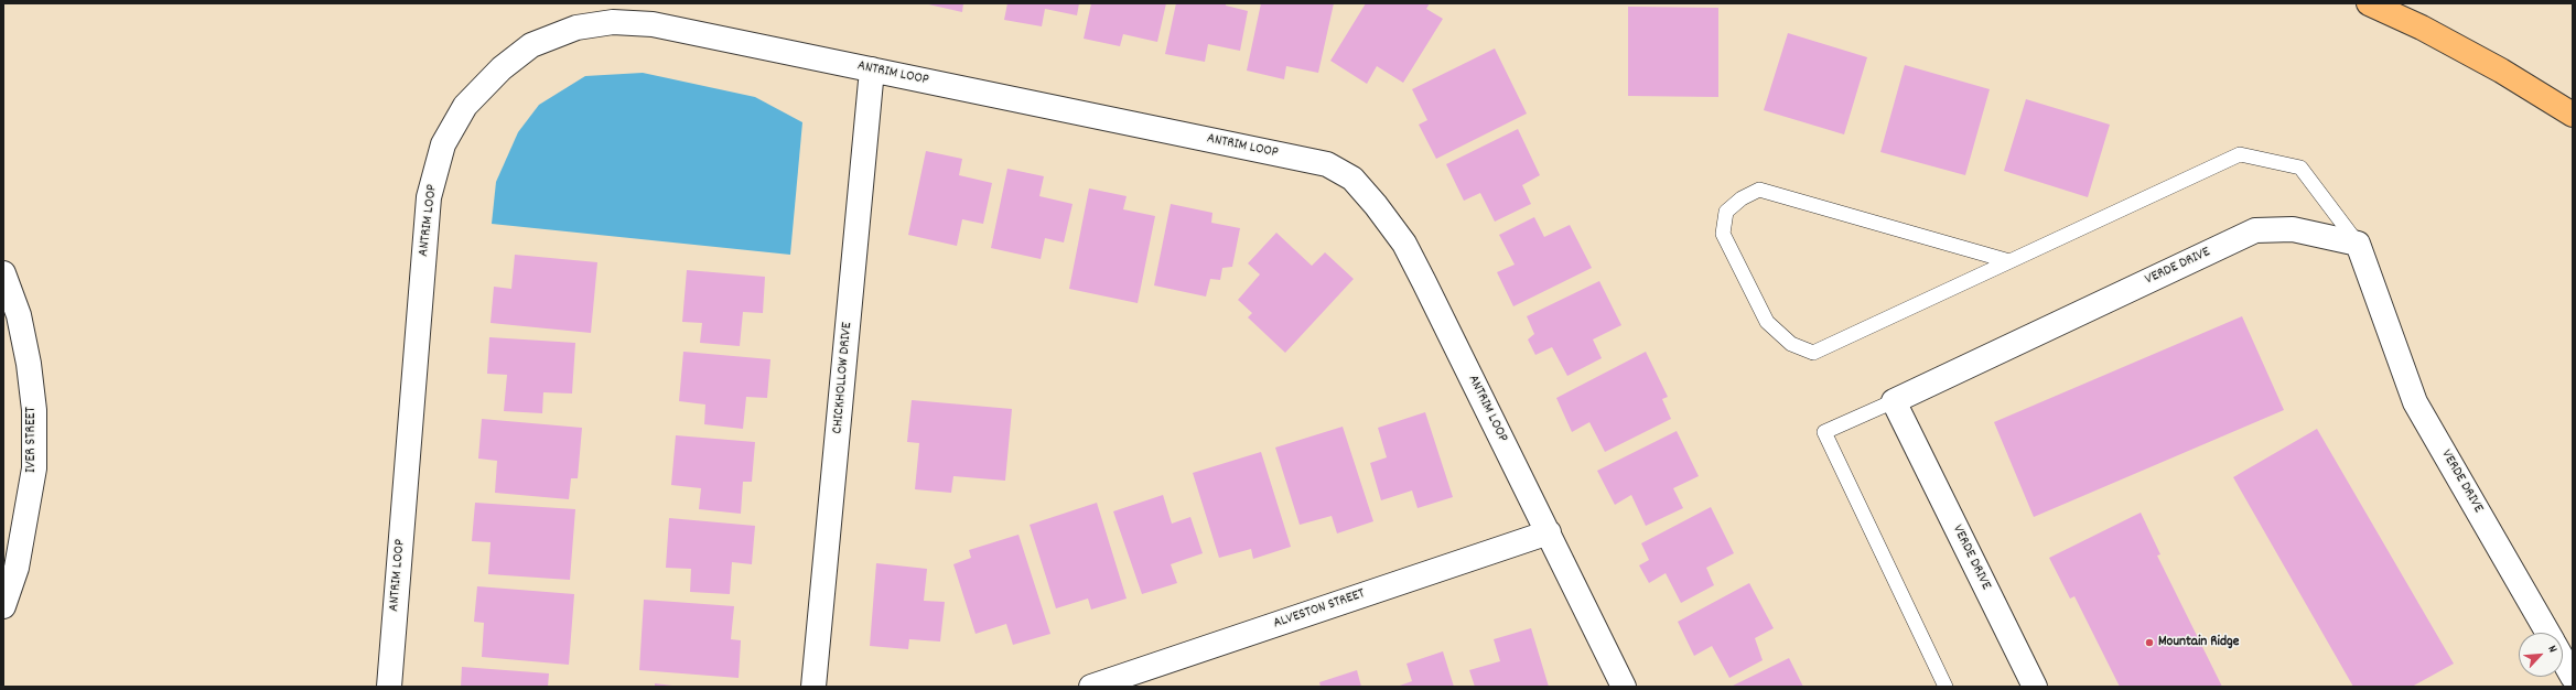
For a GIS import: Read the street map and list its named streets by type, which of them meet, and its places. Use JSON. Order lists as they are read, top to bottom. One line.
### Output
{"streets":{"street":["ANTRIM LOOP","VERDE DRIVE","CHICKHOLLOW DRIVE","IVER STREET","ALVESTON STREET"]},"crossings":[["ANTRIM LOOP","CHICKHOLLOW DRIVE"],["ANTRIM LOOP","ALVESTON STREET"]],"places":["Mountain Ridge"],"north":"top right"}
